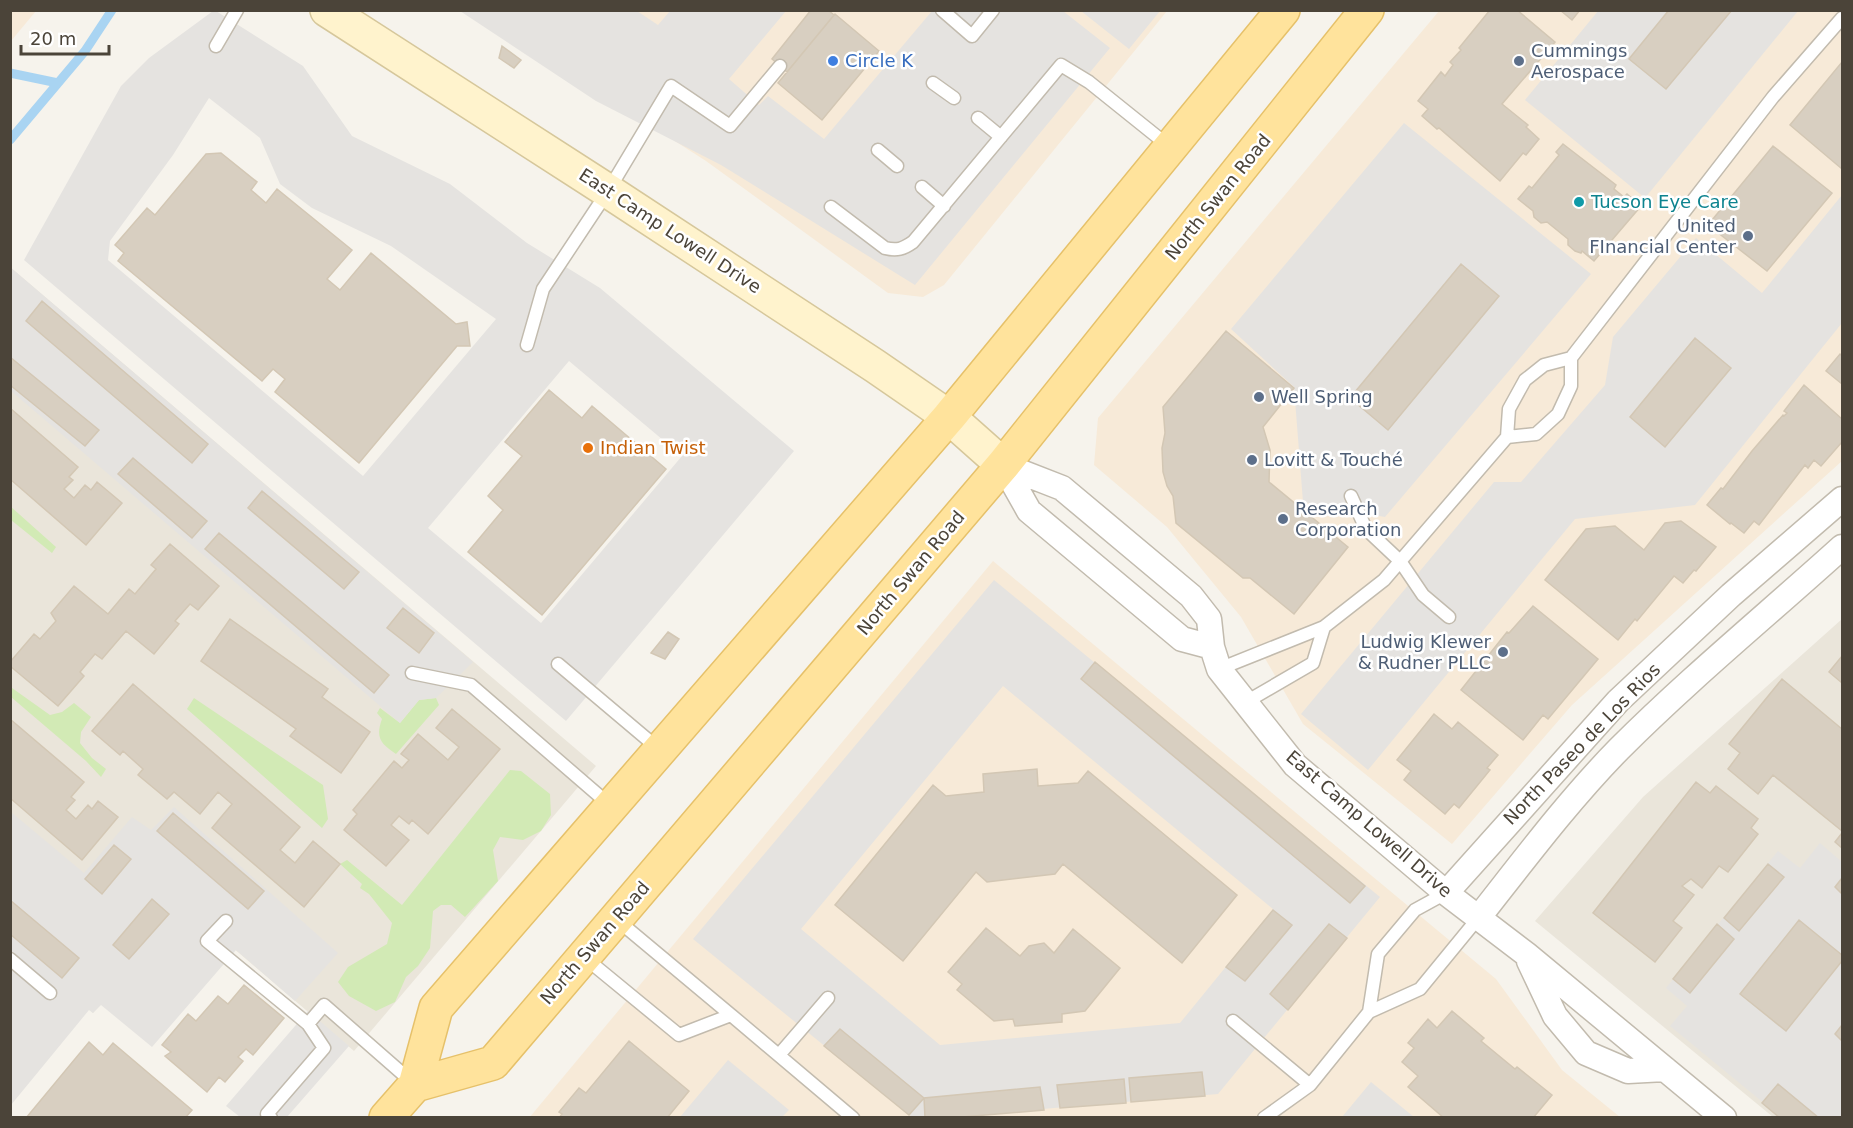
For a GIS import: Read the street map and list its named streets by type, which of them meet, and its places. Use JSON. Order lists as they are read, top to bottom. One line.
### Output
{"streets":{"main road":["North Swan Road","East Camp Lowell Drive"],"street":["North Paseo de Los Rios"]},"crossings":[["North Swan Road","East Camp Lowell Drive"],["East Camp Lowell Drive","North Paseo de Los Rios"]],"places":["Circle K","Cummings Aerospace","Tucson Eye Care","United FInancial Center","Well Spring","Indian Twist","Lovitt & Touché","Research Corporation","Ludwig Klewer & Rudner PLLC"],"scale_bar":"20 m"}
